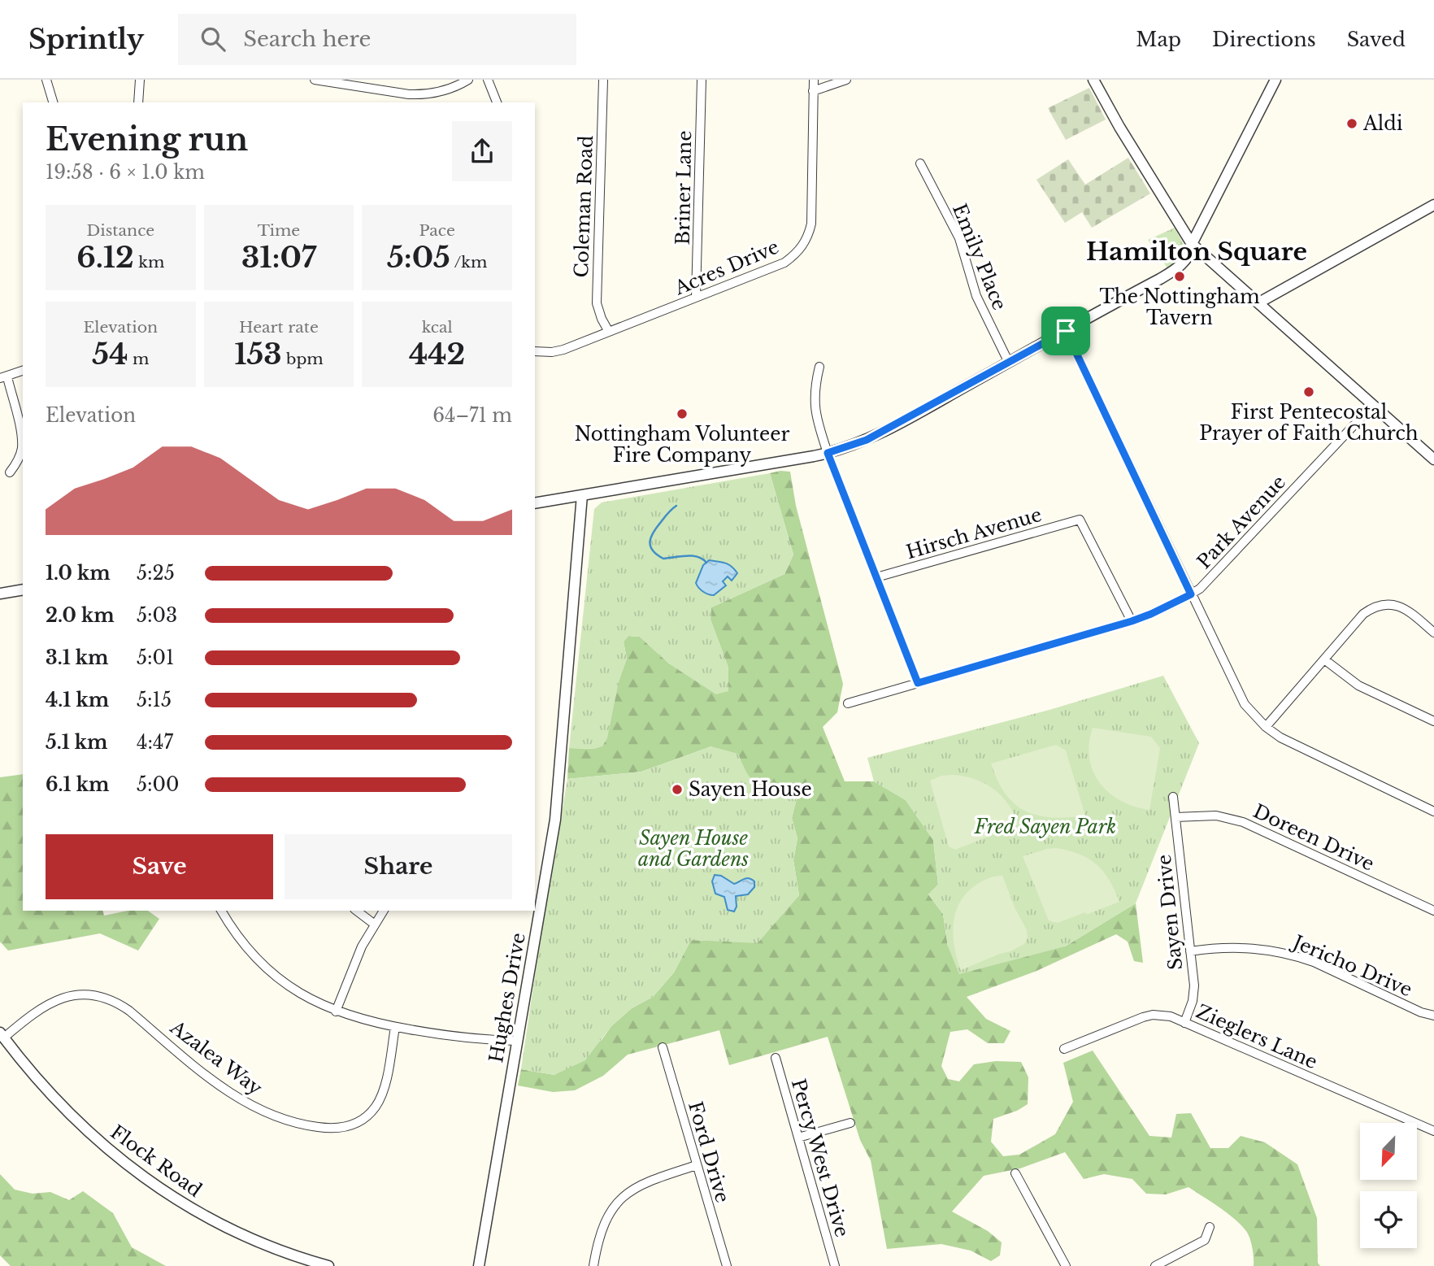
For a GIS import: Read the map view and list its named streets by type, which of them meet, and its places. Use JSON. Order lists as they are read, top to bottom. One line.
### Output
{"streets":{"street":["Briner Lane","Coleman Road","Emily Place","Acres Drive","Park Avenue","Hirsch Avenue","Doreen Drive","Sayen Drive","Jericho Drive","Hughes Drive","Zieglers Lane","Azalea Way","Ford Drive","Percy West Drive","Flock Road"]},"crossings":[["Briner Lane","Acres Drive"],["Coleman Road","Acres Drive"],["Park Avenue","Hirsch Avenue"],["Doreen Drive","Sayen Drive"],["Sayen Drive","Jericho Drive"],["Sayen Drive","Zieglers Lane"],["Azalea Way","Flock Road"]],"districts":["Hamilton Square"],"parks":["Fred Sayen Park","Sayen House and Gardens"],"places":["Aldi","The Nottingham Tavern","First Pentecostal Prayer of Faith Church","Nottingham Volunteer Fire Company","Sayen House"],"north":"bottom left","page":{"header":"Sprintly","search":"Search here","nav":["Map","Directions","Saved"],"heading":["Evening run","19:58 · 6 × 1.0 km"],"stats":[["Distance","6.12 km"],["Time","31:07"],["Pace","5:05 /km"],["Elevation","54 m"],["Heart rate","153 bpm"],["kcal","442"]],"chart":["Elevation","64–71 m"],"list":[{"name":"1.0 km","note":"5:25"},{"name":"2.0 km","note":"5:03"},{"name":"3.1 km","note":"5:01"},{"name":"4.1 km","note":"5:15"},{"name":"5.1 km","note":"4:47"},{"name":"6.1 km","note":"5:00"}],"buttons":["Save","Share"]}}
